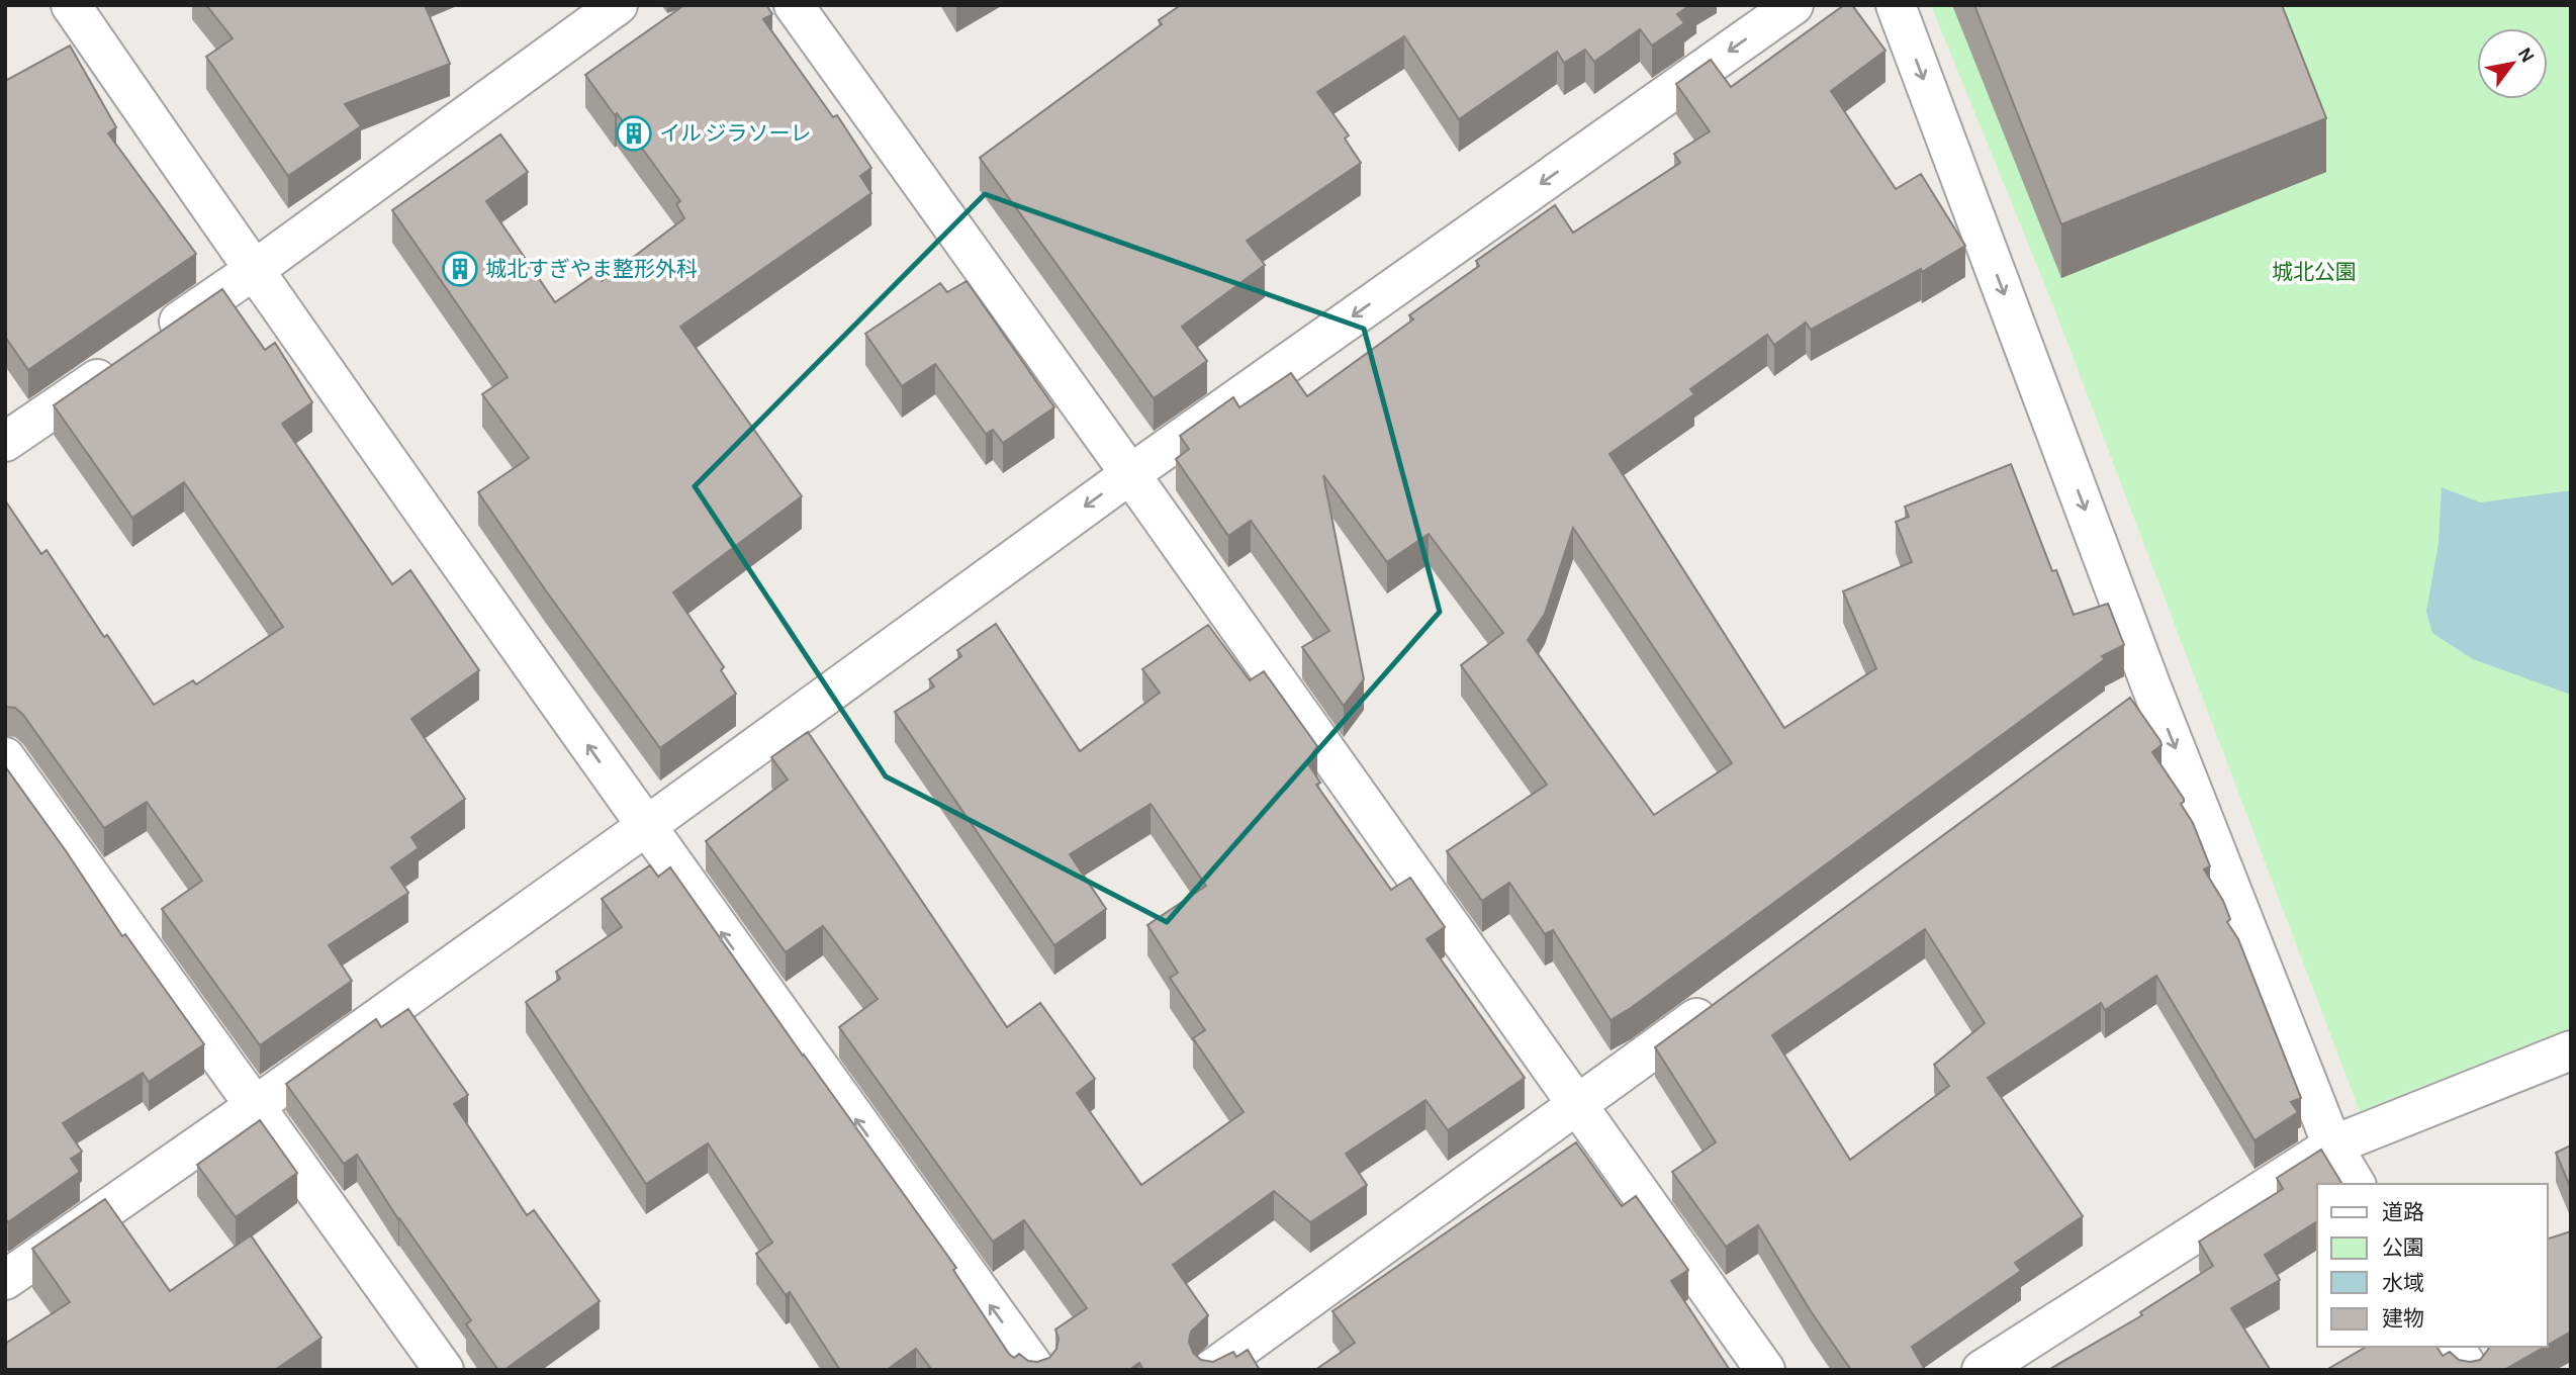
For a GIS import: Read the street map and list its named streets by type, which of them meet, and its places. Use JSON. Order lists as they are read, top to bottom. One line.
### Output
{"parks":["城北公園"],"places":{"building":["イル ジラソーレ","城北すぎやま整形外科"]},"legend":["道路","公園","水域","建物"],"north":"top right"}
